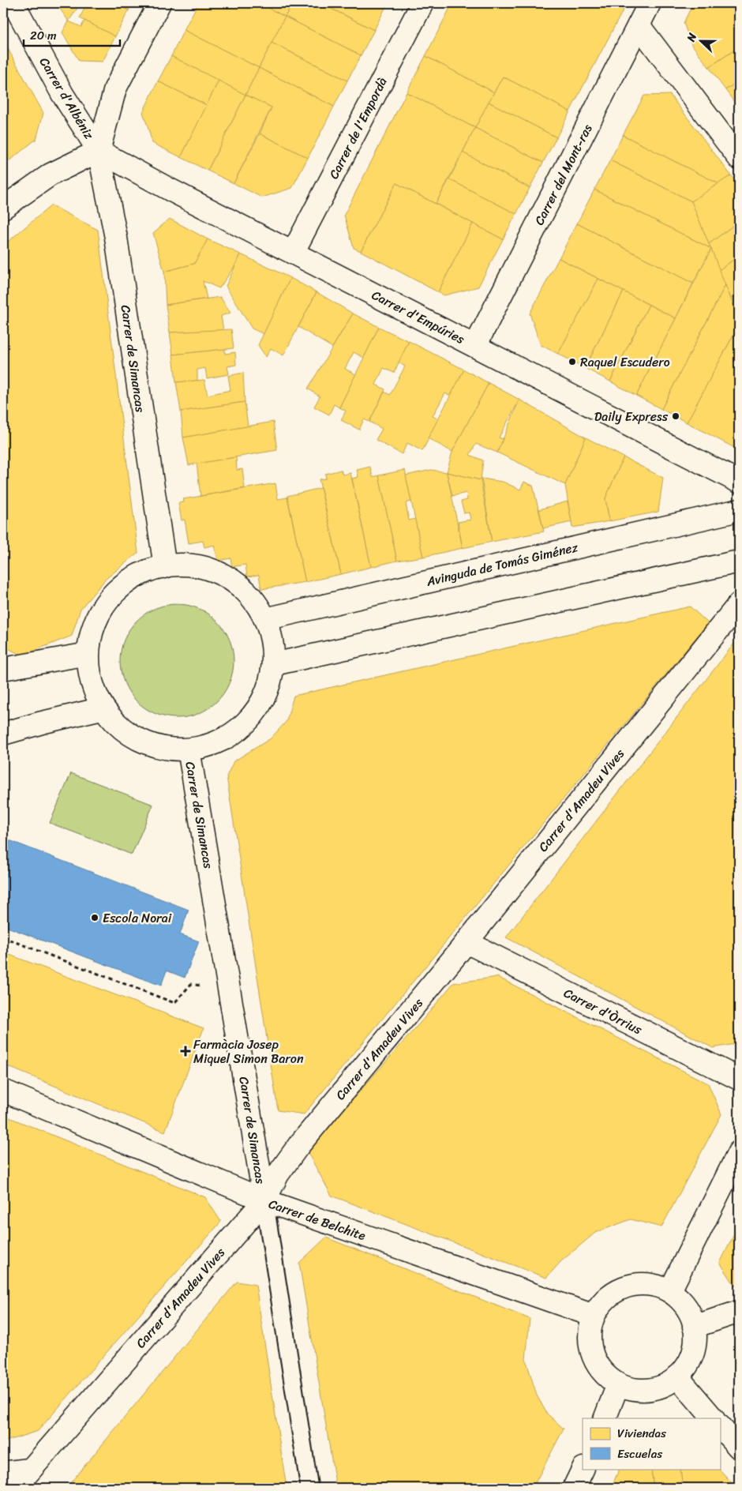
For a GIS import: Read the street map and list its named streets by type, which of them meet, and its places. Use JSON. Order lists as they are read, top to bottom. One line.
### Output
{"streets":{"street":["Carrer d'Albéniz","Carrer de l'Empordà","Carrer del Mont-ras","Carrer d'Empúries","Carrer de Simancas","Avinguda de Tomás Giménez","Carrer d'Amadeu Vives","Carrer d'Òrrius","Carrer de Belchite"]},"crossings":[["Carrer d'Albéniz","Carrer d'Empúries"],["Carrer d'Albéniz","Carrer de Simancas"],["Carrer de l'Empordà","Carrer d'Empúries"],["Carrer del Mont-ras","Carrer d'Empúries"],["Carrer d'Empúries","Carrer de Simancas"],["Carrer de Simancas","Carrer d'Amadeu Vives"],["Carrer de Simancas","Carrer de Belchite"],["Carrer d'Amadeu Vives","Carrer d'Òrrius"],["Carrer d'Amadeu Vives","Carrer de Belchite"]],"places":{"other":["Raquel Escudero","Daily Express","Escola Norai"],"health":["Farmàcia Josep Miquel Simon Baron"]},"legend":["Viviendas","Escuelas"],"scale_bar":"20 m","north":"left"}
